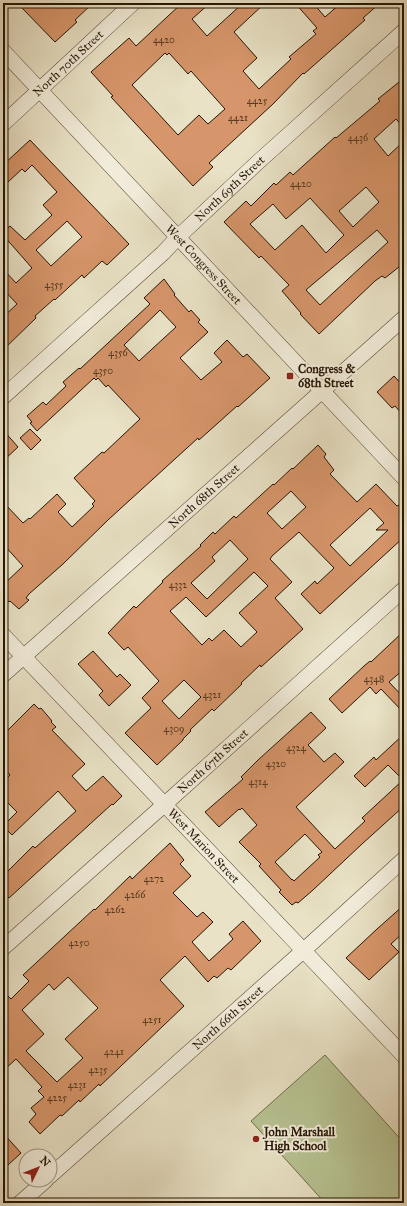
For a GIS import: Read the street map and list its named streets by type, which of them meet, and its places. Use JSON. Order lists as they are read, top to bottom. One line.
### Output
{"streets":{"street":["North 70th Street","North 69th Street","West Congress Street","North 68th Street","North 67th Street","West Marion Street","North 66th Street"]},"crossings":[["North 70th Street","West Congress Street"],["North 69th Street","West Congress Street"],["West Congress Street","North 68th Street"],["North 68th Street","West Marion Street"],["North 67th Street","West Marion Street"],["West Marion Street","North 66th Street"]],"places":{"transit":["Congress & 68th Street"],"other":["John Marshall High School"]},"house_numbers":["4420","4425","4421","4436","4420","4355","4356","4350","4332","4348","4321","4309","4324","4320","4314","4272","4266","4262","4250","4251","4241","4235","4231","4225"],"north":"top right"}
